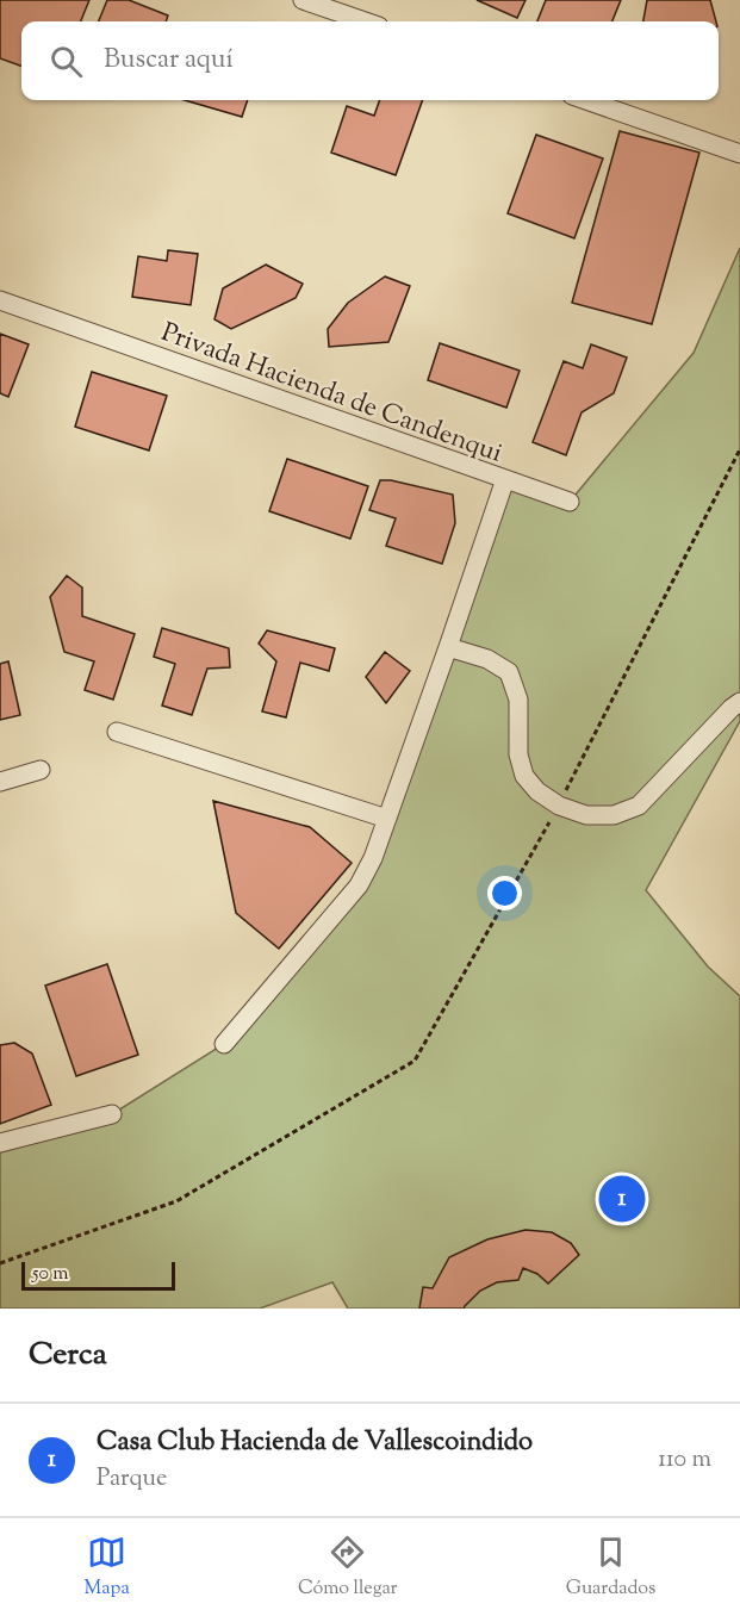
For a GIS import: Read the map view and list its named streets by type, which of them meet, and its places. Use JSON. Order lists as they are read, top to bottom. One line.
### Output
{"streets":{"street":["Privada Hacienda de Candenqui"]},"scale_bar":"50 m","page":{"search":"Buscar aquí","pins":"1","scale":"50 m","heading":"Cerca","list":[{"mark":"1","name":"Casa Club Hacienda de Vallescoindido","note":"Parque","value":"110 m"}],"nav":["Mapa","Cómo llegar","Guardados"]}}
